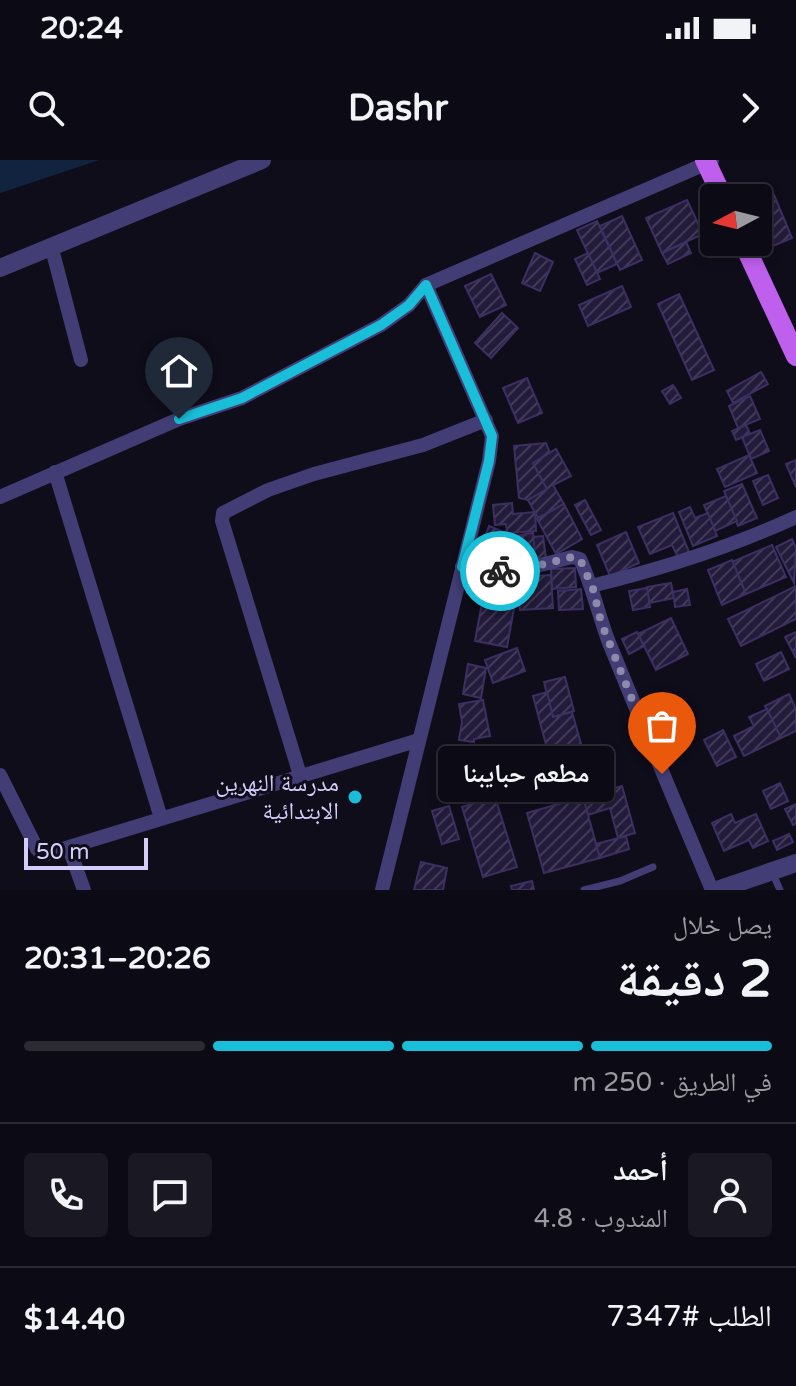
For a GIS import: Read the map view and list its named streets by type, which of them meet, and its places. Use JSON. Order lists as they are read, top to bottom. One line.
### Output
{"places":["مطعم حبايبنا","مدرسة النهرين الابتدائية"],"scale_bar":"50 m","north":"left","page":{"status":"20:24","header":"Dashr","bubble":"مطعم حبايبنا","scale":"50 m","heading":["2 دقيقة","يصل خلال","20:26–20:31"],"panel":["أحمد","المندوب · 4.8","الطلب #7347","$14.40"],"bar":"في الطريق · 250 m"}}
